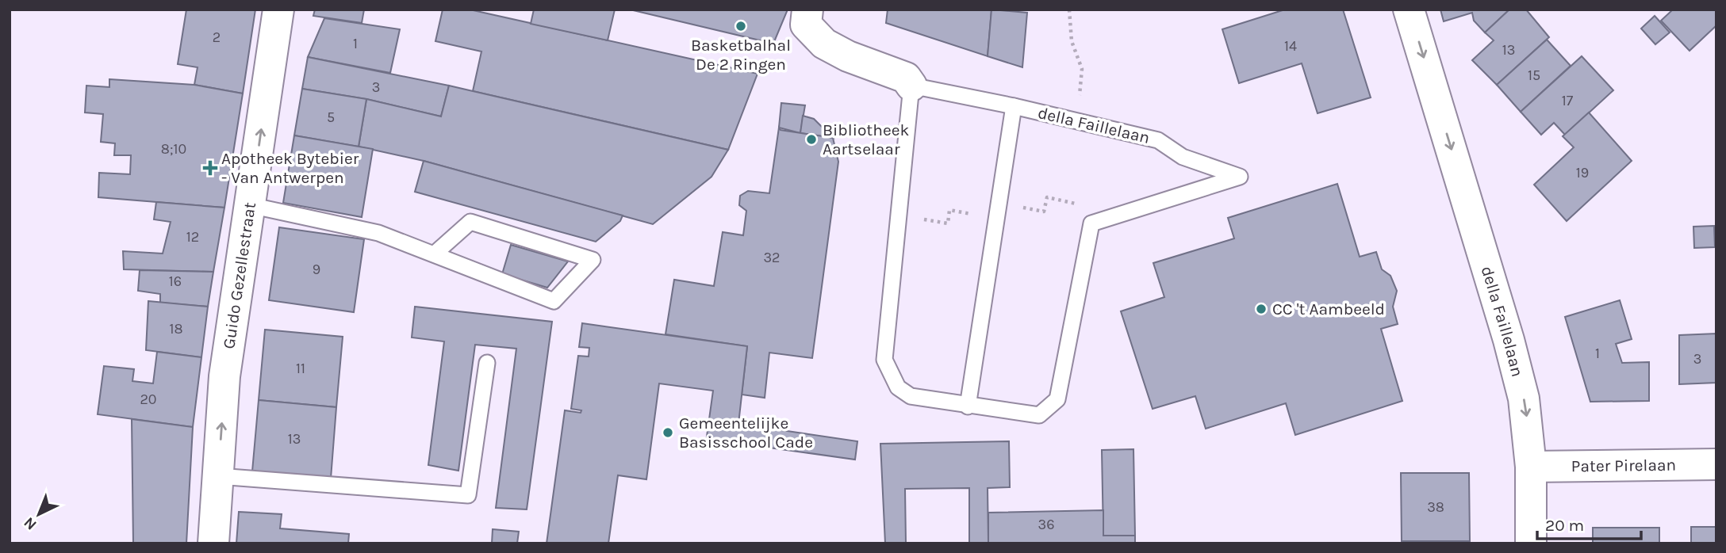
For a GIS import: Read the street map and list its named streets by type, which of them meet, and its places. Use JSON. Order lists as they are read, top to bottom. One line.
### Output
{"streets":{"street":["della Faillelaan","Guido Gezellestraat","Pater Pirelaan"]},"crossings":[["della Faillelaan","Pater Pirelaan"]],"one_way":["Guido Gezellestraat"],"places":{"other":["Basketbalhal De 2 Ringen","Bibliotheek Aartselaar","CC 't Aambeeld","Gemeentelijke Basisschool Cade"],"health":["Apotheek Bytebier - Van Antwerpen"]},"house_numbers":["2","1","14","13","15","3","17","5","8;10","19","12","32","9","16","18","1","3","11","20","13","38","36"],"scale_bar":"20 m","north":"bottom left"}
